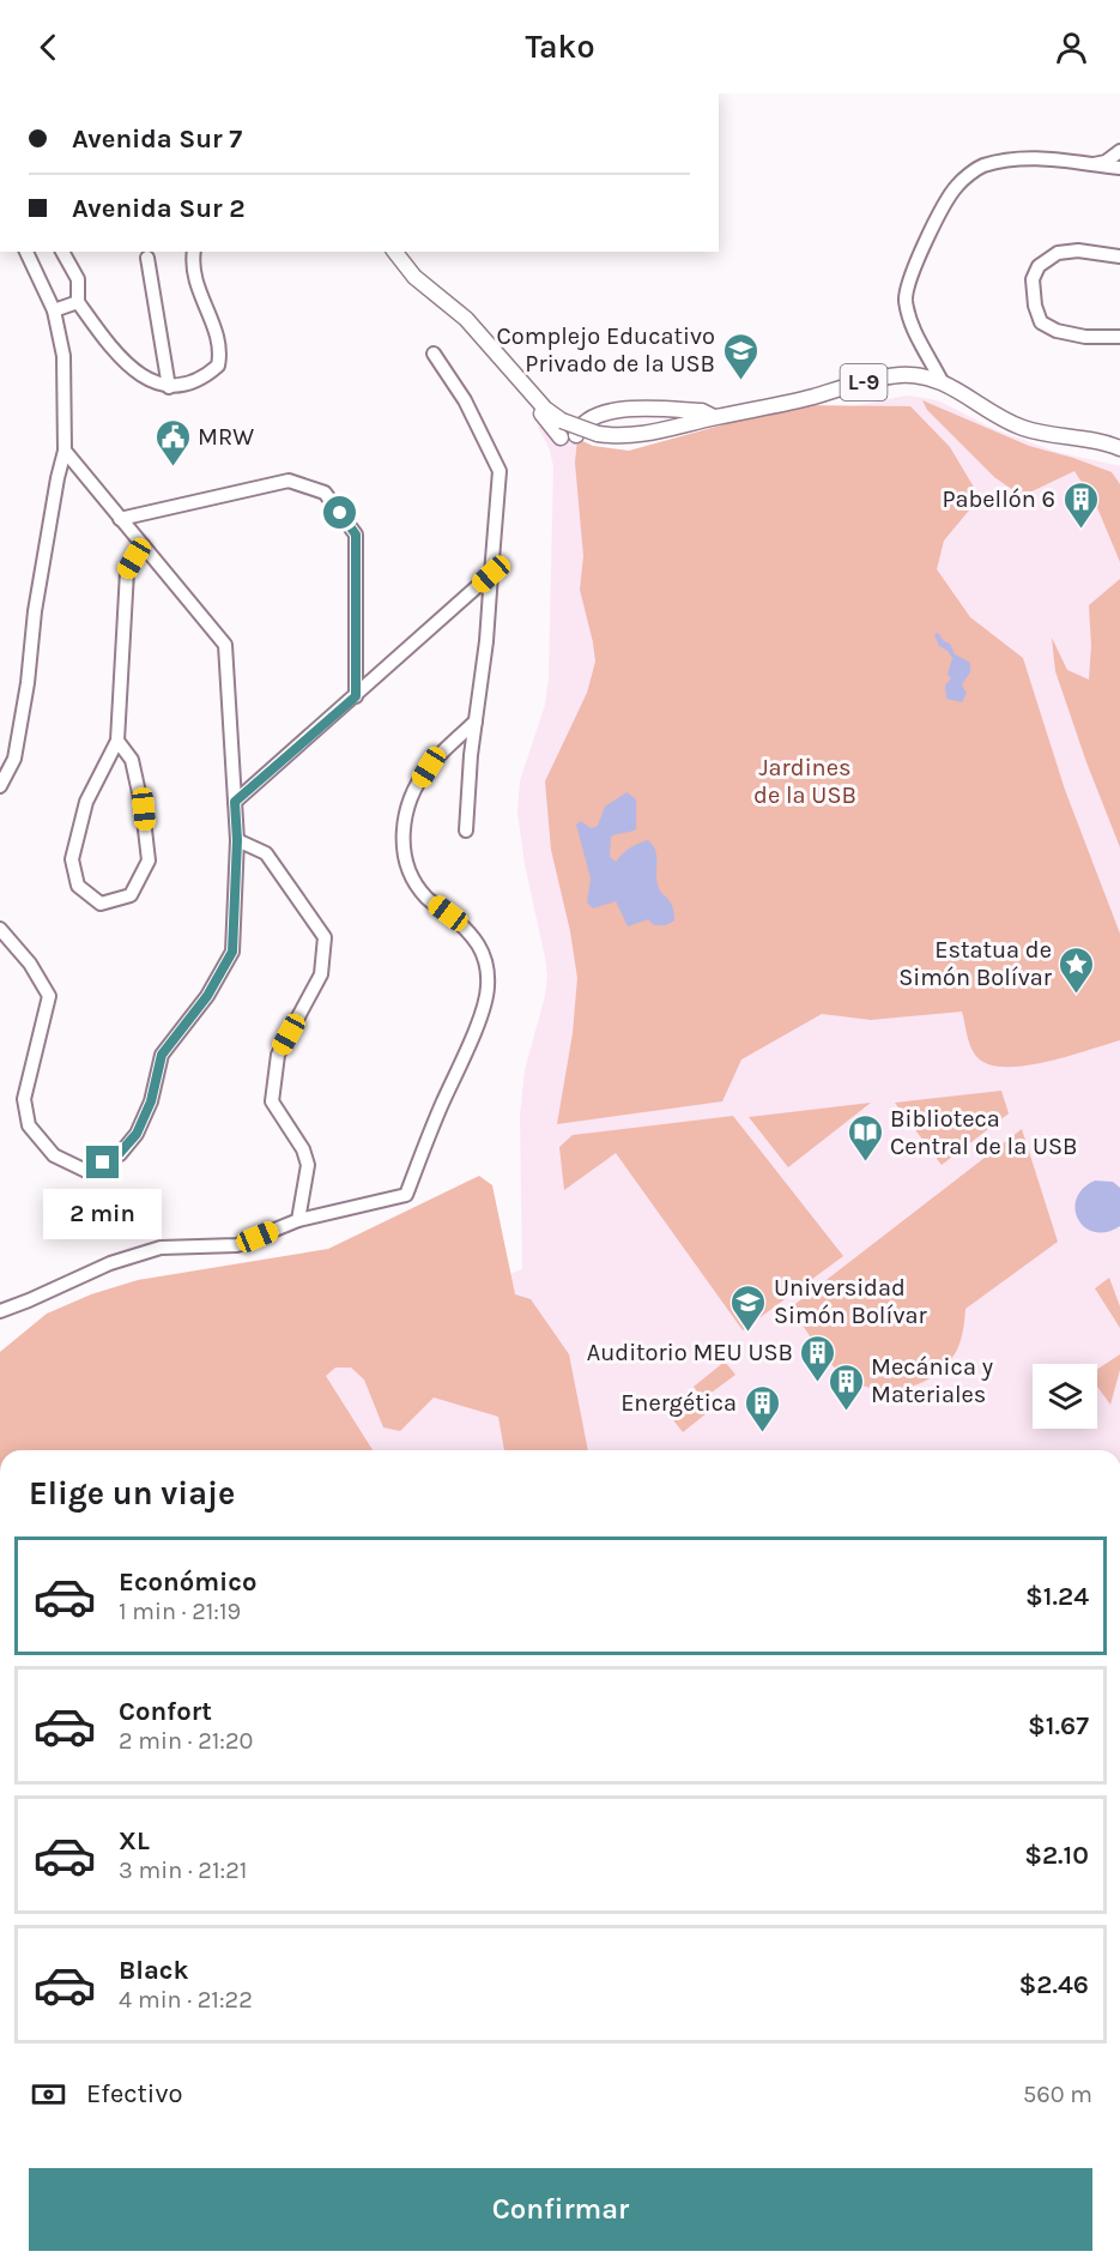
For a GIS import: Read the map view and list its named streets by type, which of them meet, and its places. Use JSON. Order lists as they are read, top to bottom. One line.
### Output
{"streets":{"main road":["L-9"]},"parks":["Jardines de la USB"],"places":{"school or university":["Complejo Educativo Privado de la USB","Universidad Simón Bolívar"],"public building":["MRW"],"building":["Pabellón 6","Auditorio MEU USB","Mecánica y Materiales","Energética"],"place":["Estatua de Simón Bolívar"],"library":["Biblioteca Central de la USB"]},"page":{"header":"Tako","banner":["Avenida Sur 7","Avenida Sur 2"],"bubble":"2 min","heading":"Elige un viaje","list":[{"name":"Económico","note":"1 min · 21:19","value":"$1.24"},{"name":"Confort","note":"2 min · 21:20","value":"$1.67"},{"name":"XL","note":"3 min · 21:21","value":"$2.10"},{"name":"Black","note":"4 min · 21:22","value":"$2.46"}],"pay":["Efectivo","560 m"],"buttons":"Confirmar"}}
